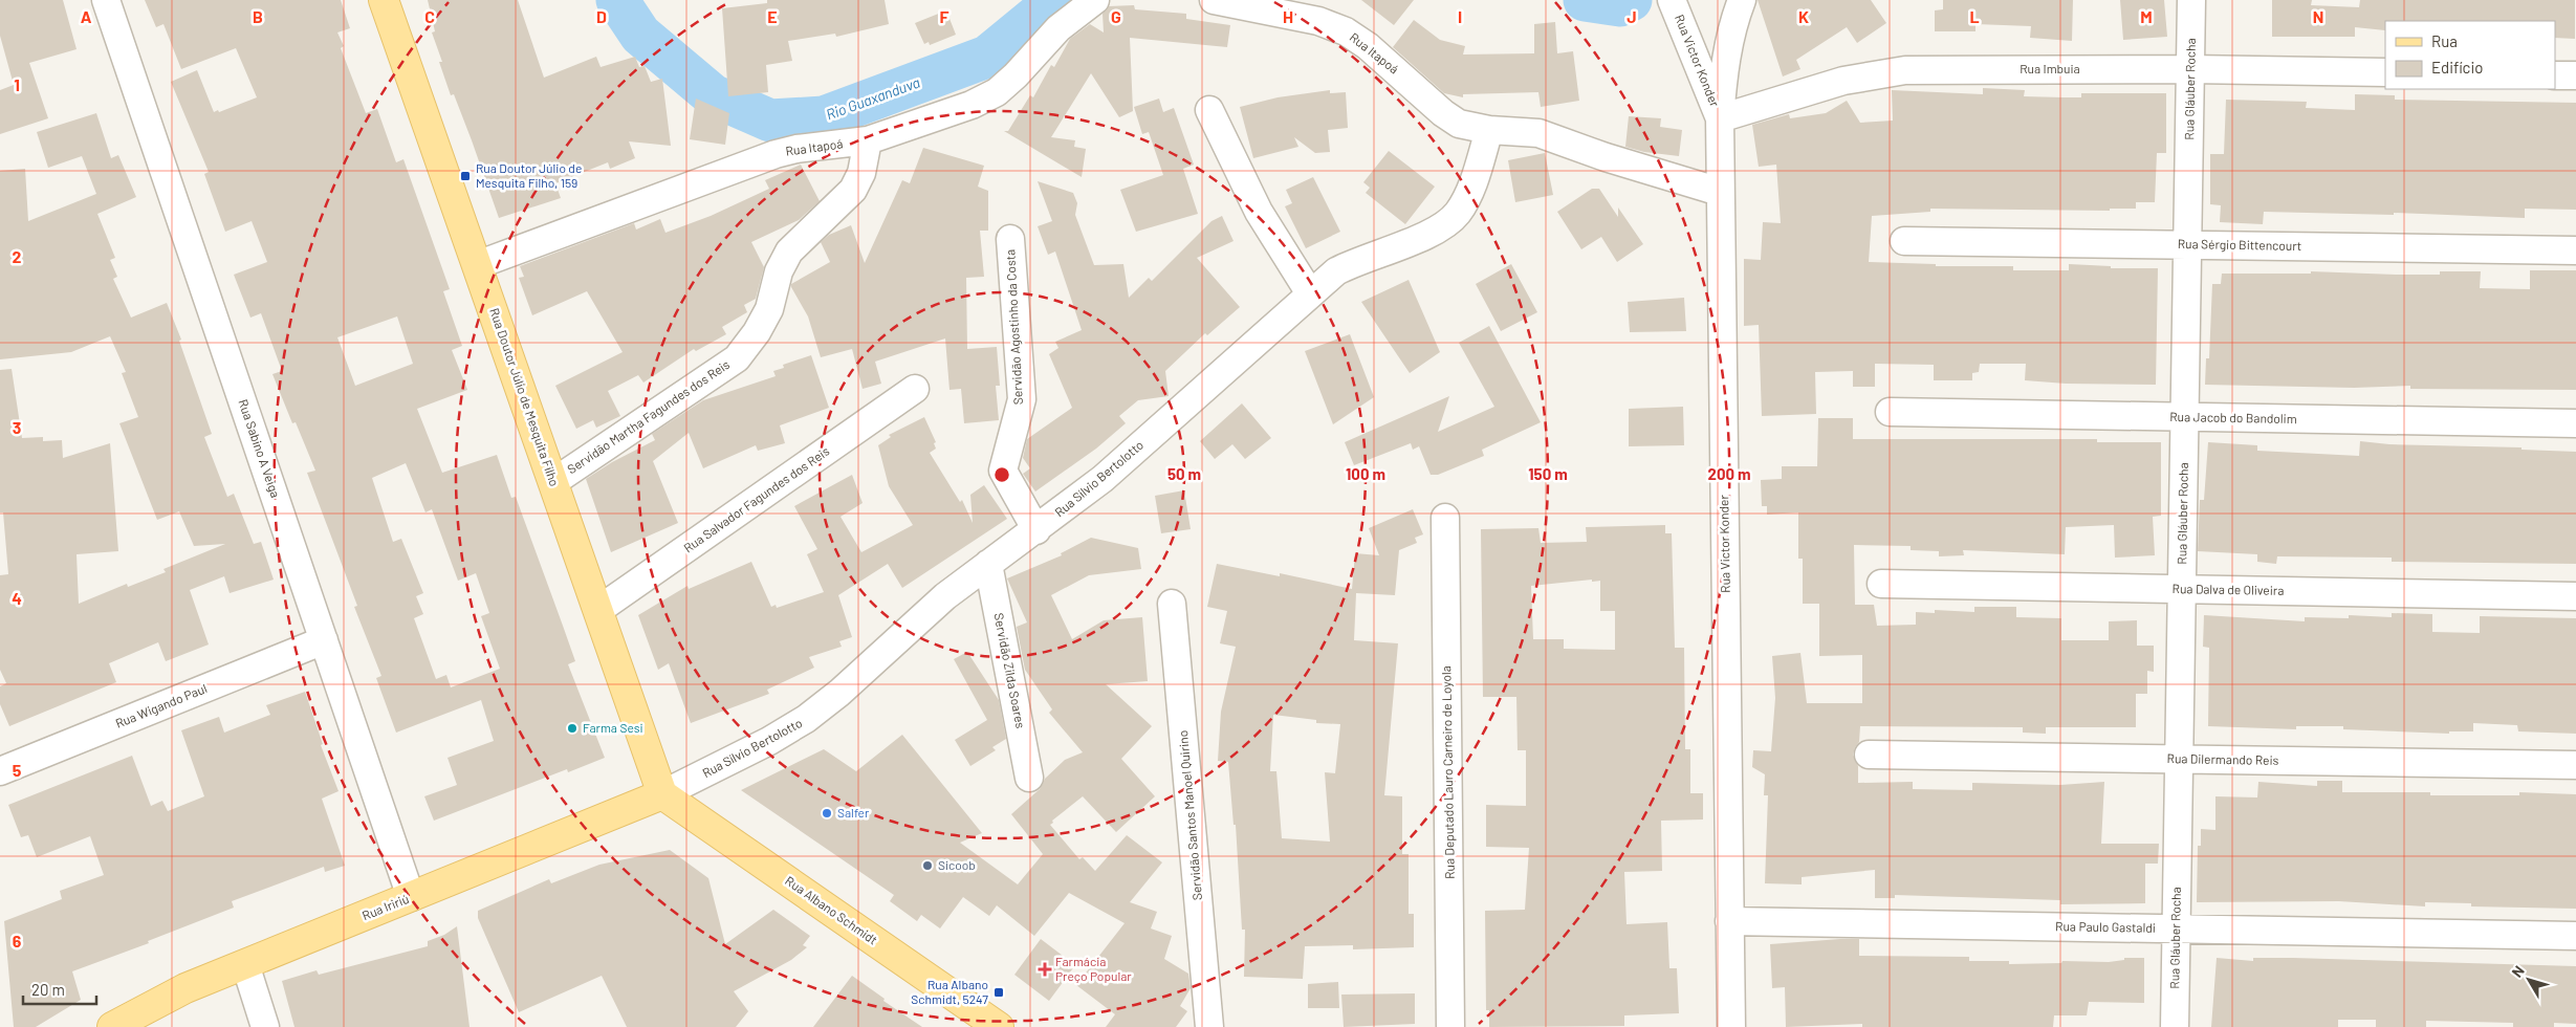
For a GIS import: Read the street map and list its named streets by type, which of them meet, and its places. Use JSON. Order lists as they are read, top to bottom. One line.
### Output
{"streets":{"main road":["Rua Doutor Júlio de Mesquita Filho","Rua Iririú","Rua Albano Schmidt"],"street":["Rua Itapoá","Rua Victor Konder","Rua Imbuia","Rua Gláuber Rocha","Rua Sérgio Bittencourt","Servidão Agostinho da Costa","Servidão Martha Fagundes dos Reis","Rua Jacob do Bandolim","Rua Sabino A Veiga","Rua Sílvio Bertolotto","Rua Salvador Fagundes dos Reis","Rua Dalva de Oliveira","Servidão Zilda Soares","Rua Wigando Paul","Rua Dilermando Reis","Rua Deputado Lauro Carneiro de Loyola","Servidão Santos Manoel Quirino","Rua Paulo Gastaldi"]},"crossings":[["Rua Itapoá","Rua Victor Konder"],["Rua Itapoá","Rua Doutor Júlio de Mesquita Filho"],["Rua Itapoá","Servidão Martha Fagundes dos Reis"],["Rua Itapoá","Rua Sílvio Bertolotto"],["Rua Victor Konder","Rua Imbuia"],["Rua Victor Konder","Rua Paulo Gastaldi"],["Rua Imbuia","Rua Gláuber Rocha"],["Rua Gláuber Rocha","Rua Sérgio Bittencourt"],["Rua Gláuber Rocha","Rua Jacob do Bandolim"],["Rua Gláuber Rocha","Rua Dalva de Oliveira"],["Rua Gláuber Rocha","Rua Dilermando Reis"],["Rua Gláuber Rocha","Rua Paulo Gastaldi"],["Servidão Agostinho da Costa","Rua Sílvio Bertolotto"],["Rua Doutor Júlio de Mesquita Filho","Servidão Martha Fagundes dos Reis"],["Rua Doutor Júlio de Mesquita Filho","Rua Sílvio Bertolotto"],["Rua Doutor Júlio de Mesquita Filho","Rua Salvador Fagundes dos Reis"],["Rua Doutor Júlio de Mesquita Filho","Rua Iririú"],["Rua Doutor Júlio de Mesquita Filho","Rua Albano Schmidt"],["Rua Sabino A Veiga","Rua Wigando Paul"],["Rua Sabino A Veiga","Rua Iririú"],["Rua Sílvio Bertolotto","Servidão Zilda Soares"],["Rua Sílvio Bertolotto","Rua Iririú"],["Rua Sílvio Bertolotto","Rua Albano Schmidt"],["Rua Iririú","Rua Albano Schmidt"]],"water":["Rio Guaxanduva"],"places":{"transit":["Rua Doutor Júlio de Mesquita Filho, 159","Rua Albano Schmidt, 5247"],"other":["Farma Sesi","Salfer","Sicoob"],"health":["Farmácia Preço Popular"]},"legend":["Rua","Edifício"],"scale_bar":"20 m","north":"top left","grid":{"columns":["A","B","C","D","E","F","G","H","I","J","K","L","M","N"],"rows":["1","2","3","4","5","6"]},"rings":["50 m","100 m","150 m","200 m"]}
